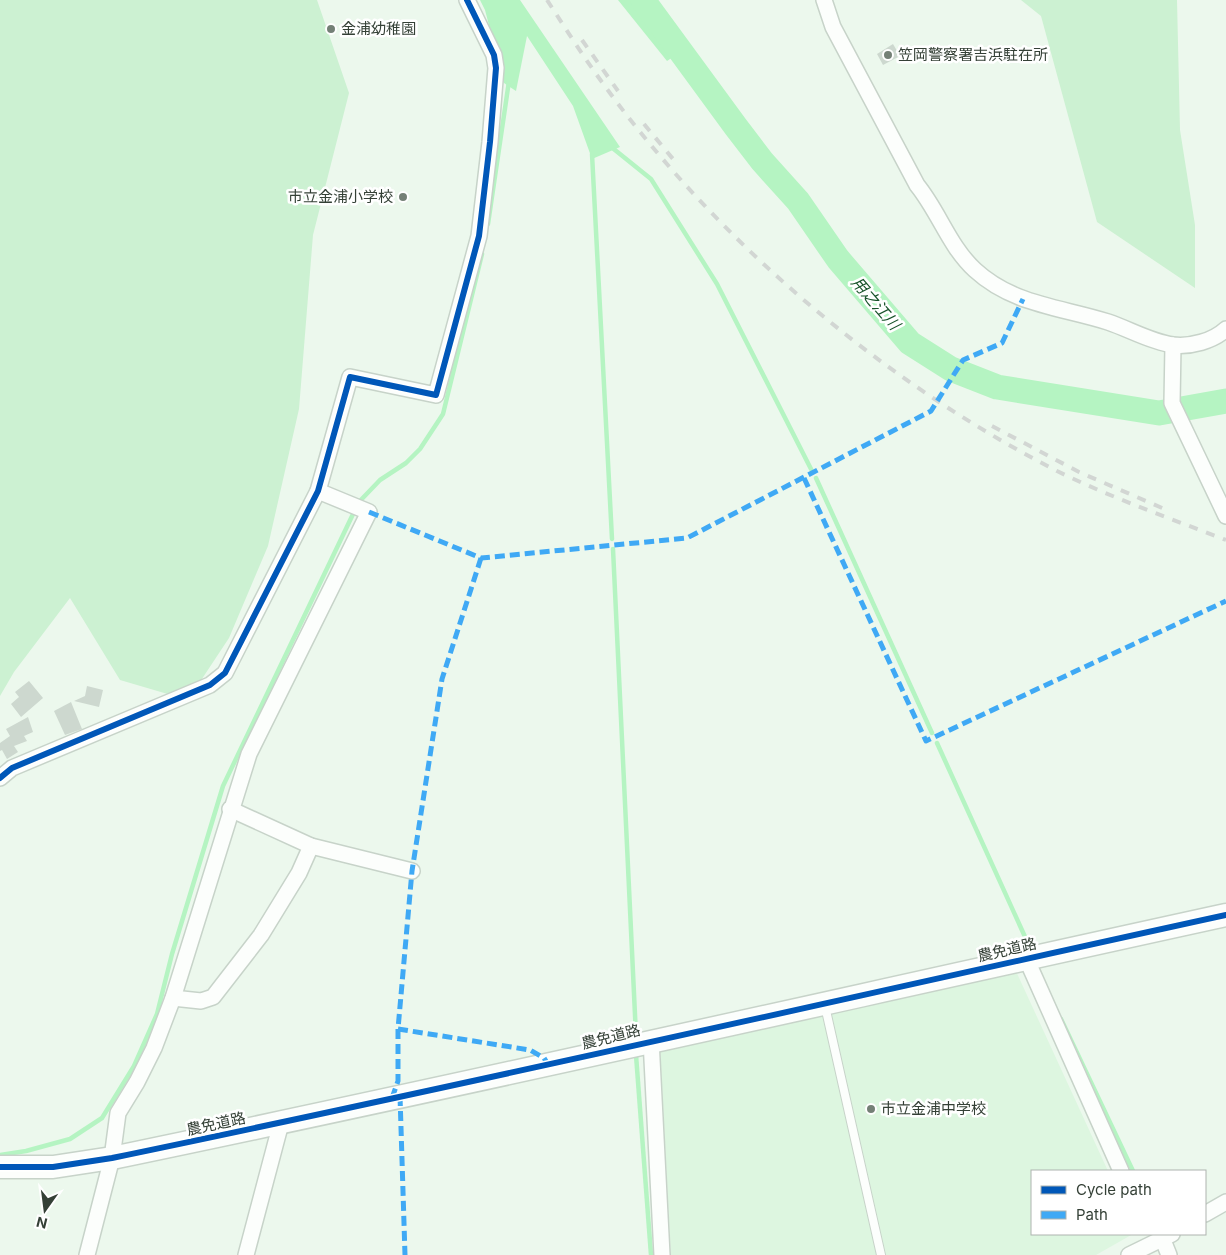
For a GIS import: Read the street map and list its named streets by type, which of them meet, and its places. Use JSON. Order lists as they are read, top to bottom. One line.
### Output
{"streets":{"street":["農免道路"]},"water":["用之江川"],"places":["金浦幼稚園","笠岡警察署吉浜駐在所","市立金浦小学校","市立金浦中学校"],"legend":["Cycle path","Path"],"north":"bottom"}
